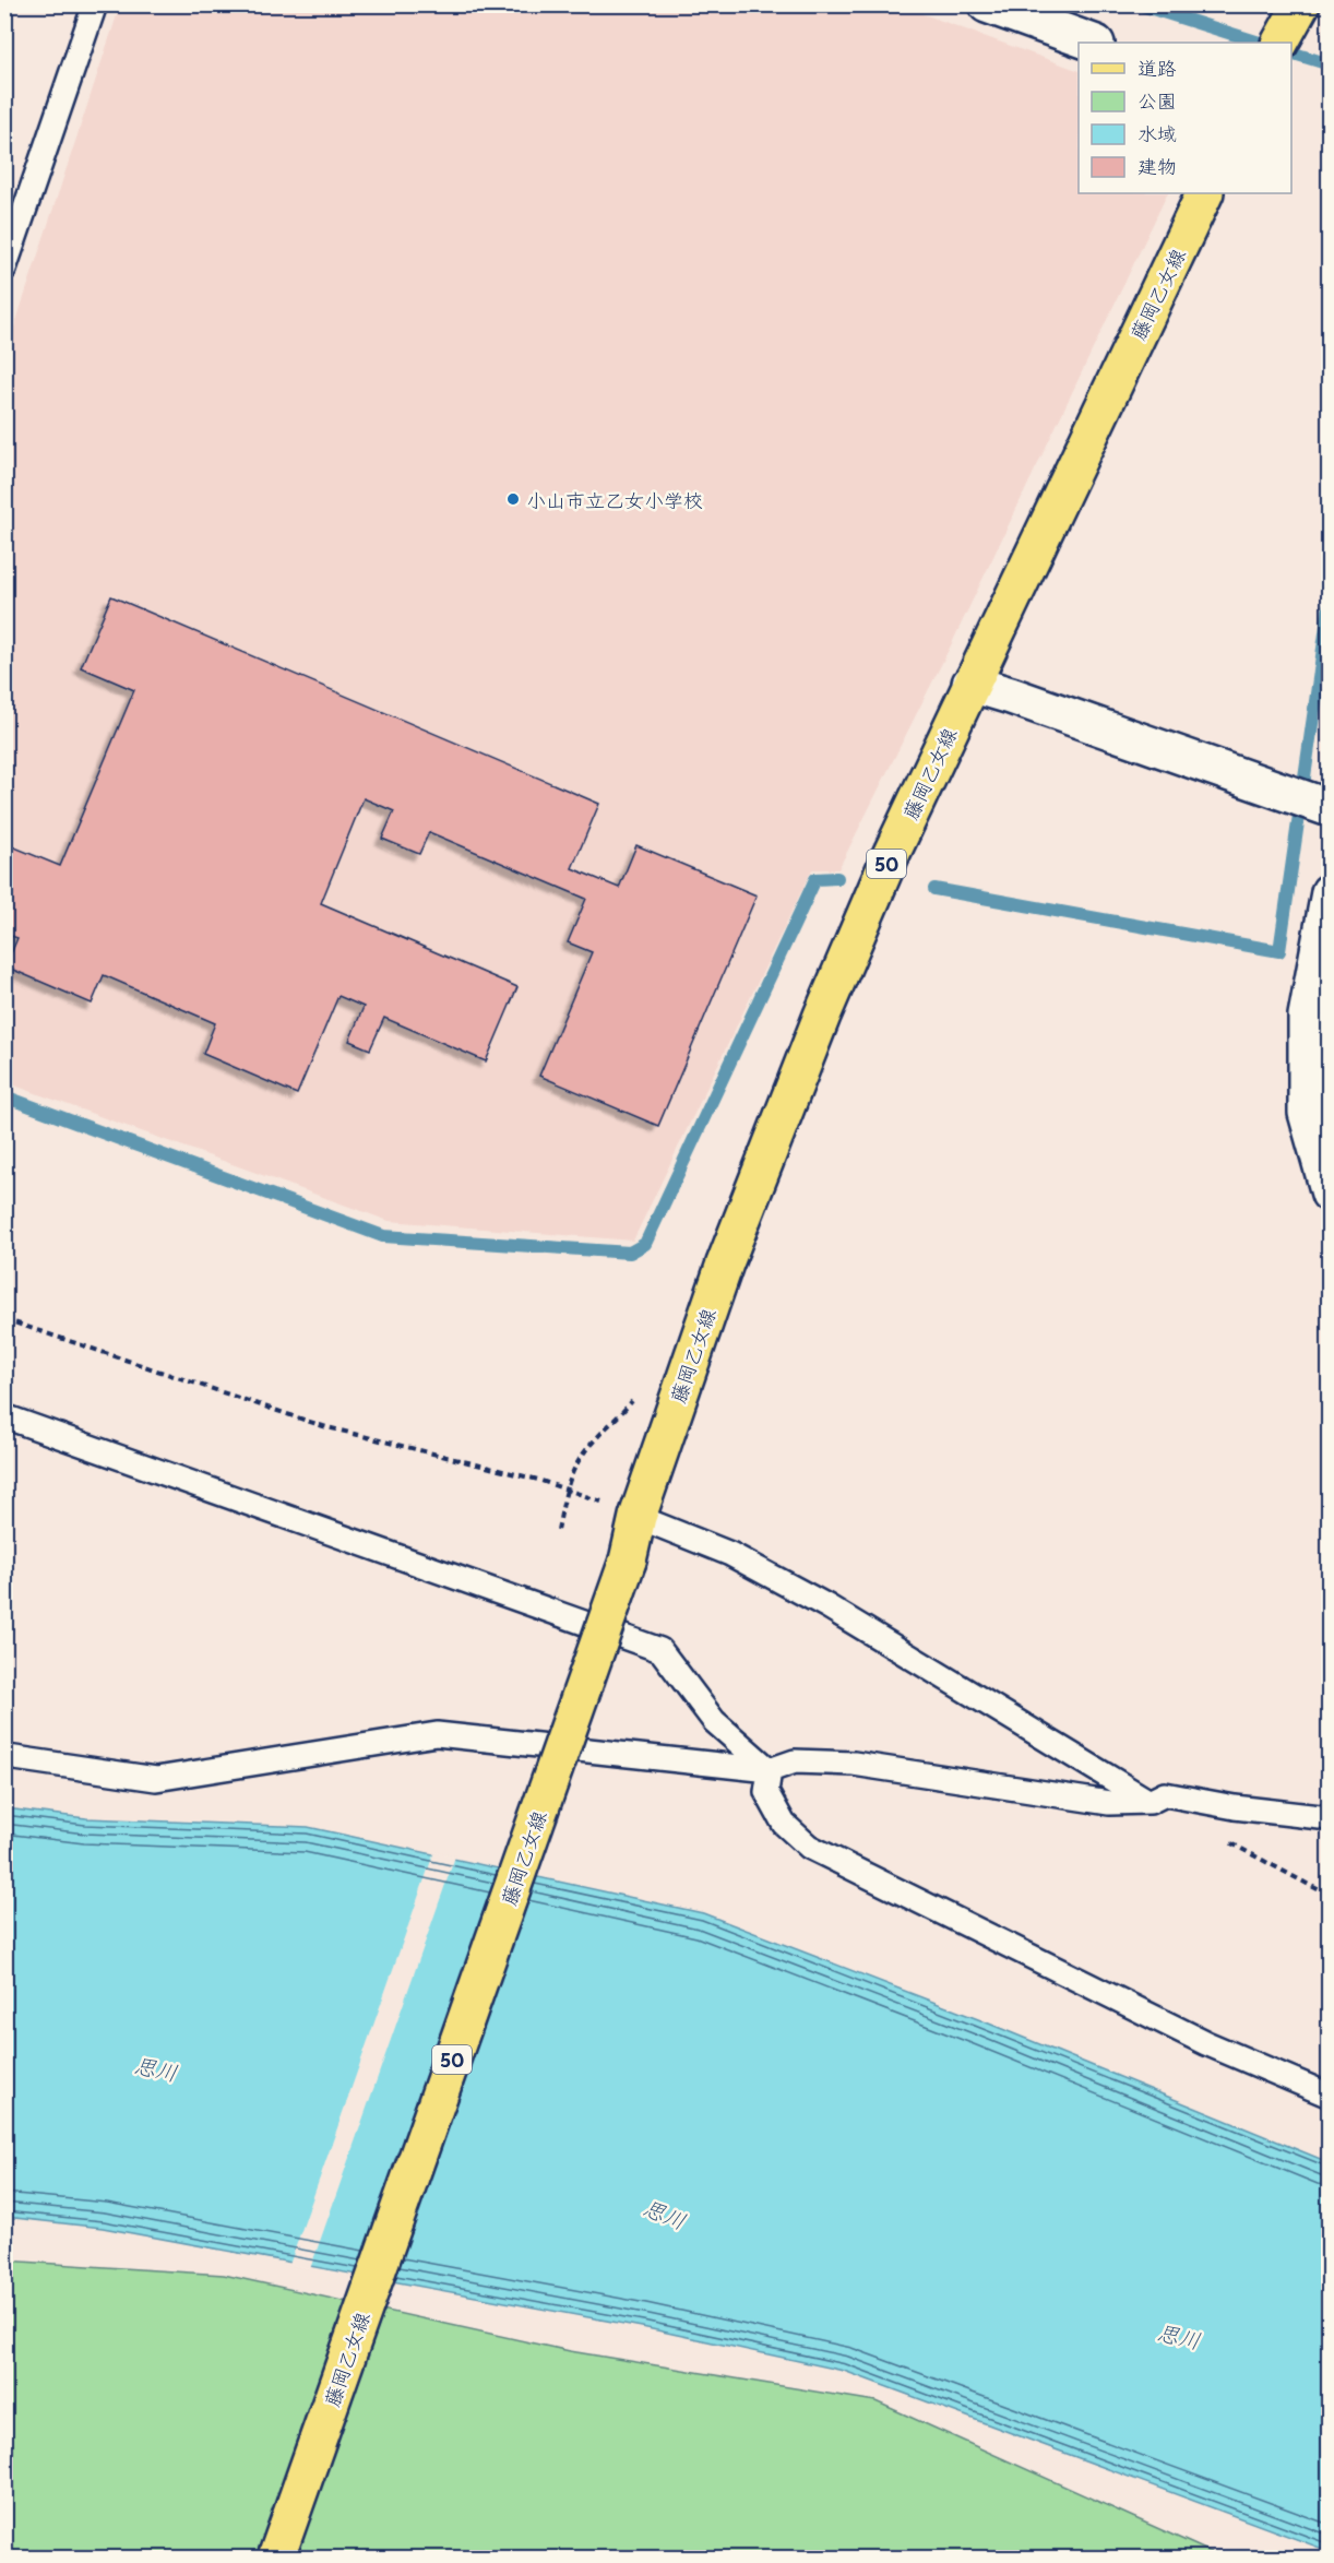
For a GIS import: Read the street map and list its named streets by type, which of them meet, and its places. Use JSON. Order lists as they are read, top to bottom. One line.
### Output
{"streets":{"main road":["藤岡乙女線","50"]},"water":["思川"],"places":["小山市立乙女小学校"],"legend":["道路","公園","水域","建物"]}
